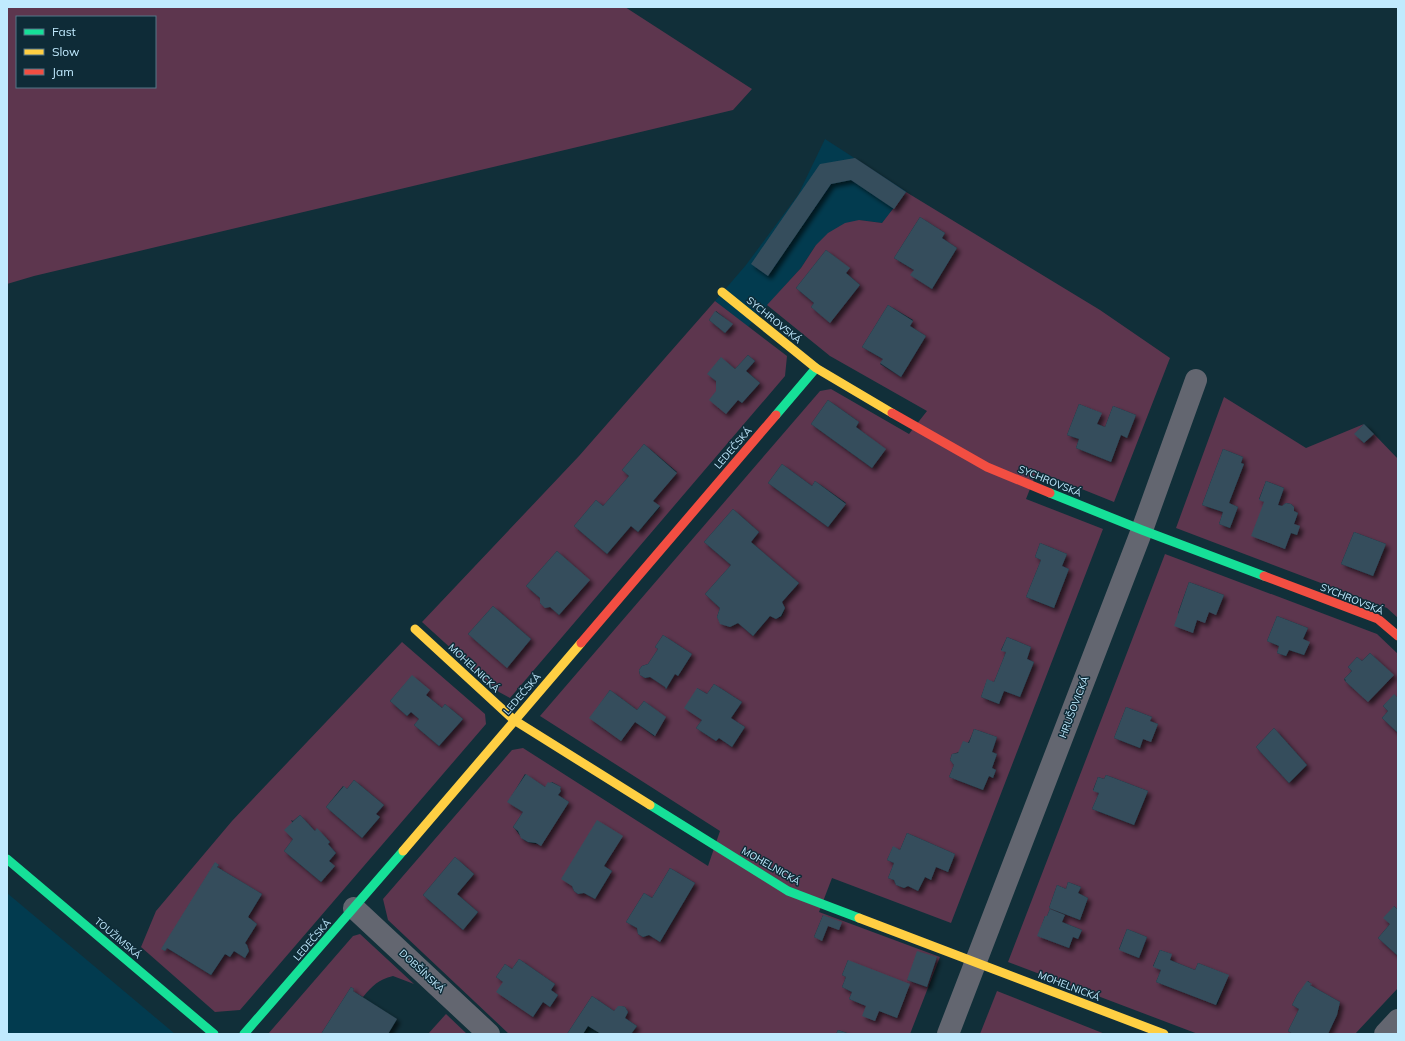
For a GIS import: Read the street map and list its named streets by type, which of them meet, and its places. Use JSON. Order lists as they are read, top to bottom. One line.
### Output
{"streets":{"street":["SYCHROVSKÁ","LEDEČSKÁ","MOHELNICKÁ","HRUŠOVICKÁ","TOUŽIMSKÁ","DOBŠÍNSKÁ"]},"crossings":[["SYCHROVSKÁ","LEDEČSKÁ"],["SYCHROVSKÁ","HRUŠOVICKÁ"],["LEDEČSKÁ","MOHELNICKÁ"],["LEDEČSKÁ","DOBŠÍNSKÁ"],["MOHELNICKÁ","HRUŠOVICKÁ"]],"legend":["Fast","Slow","Jam"]}
